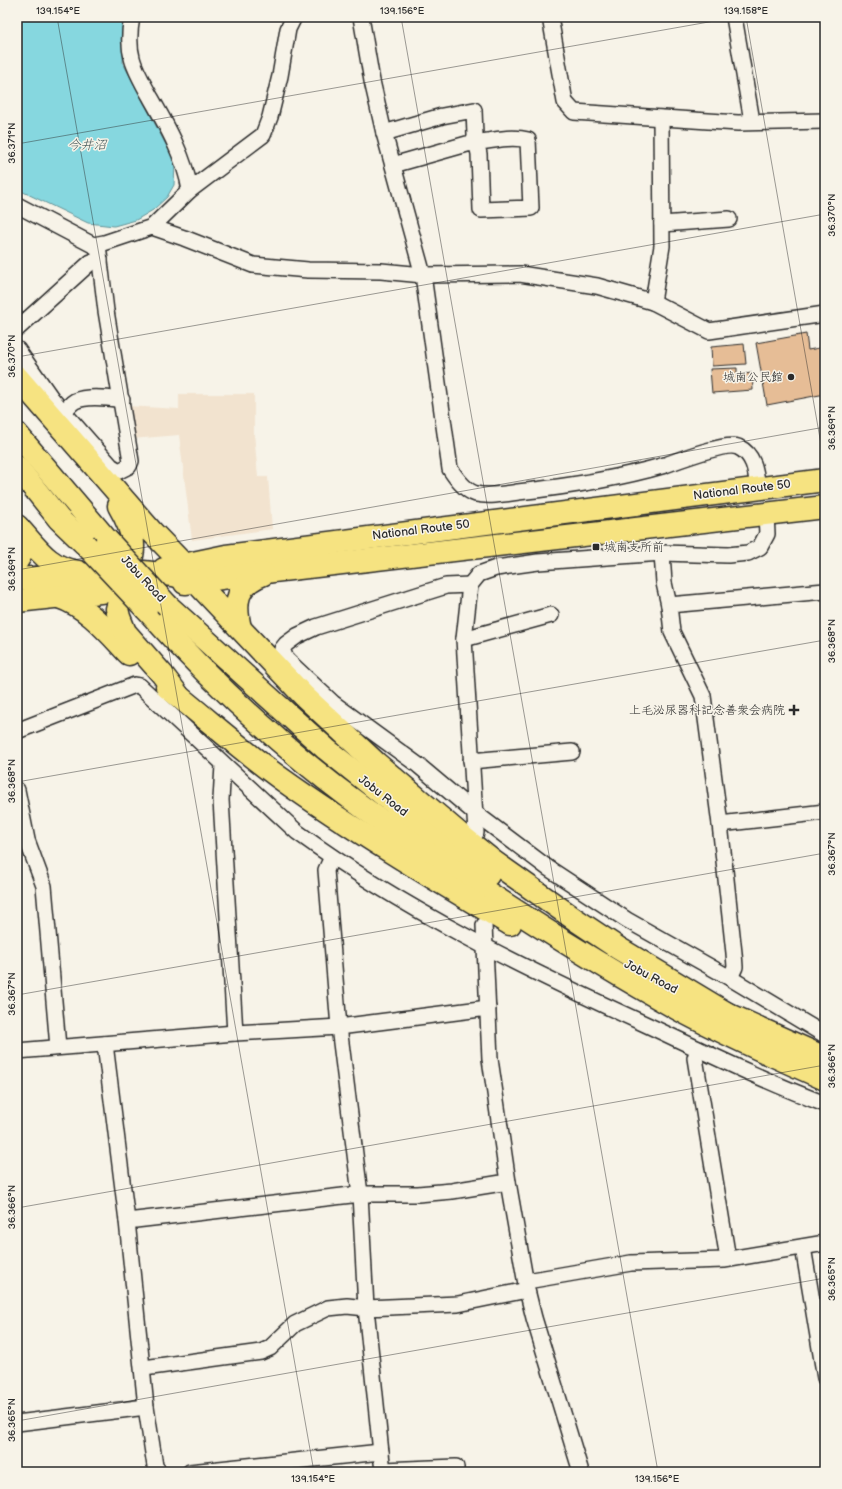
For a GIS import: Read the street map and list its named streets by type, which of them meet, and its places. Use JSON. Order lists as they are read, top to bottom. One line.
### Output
{"streets":{"highway":["National Route 50","Jobu Road"]},"water":["今井沼"],"places":{"other":["城南公民館"],"transit":["城南支所前"],"health":["上毛泌尿器科記念善衆会病院"]},"coordinates":["139.154°E","139.156°E","139.158°E","36.371°N","36.370°N","36.369°N","36.368°N","36.367°N","36.366°N","36.365°N"]}
